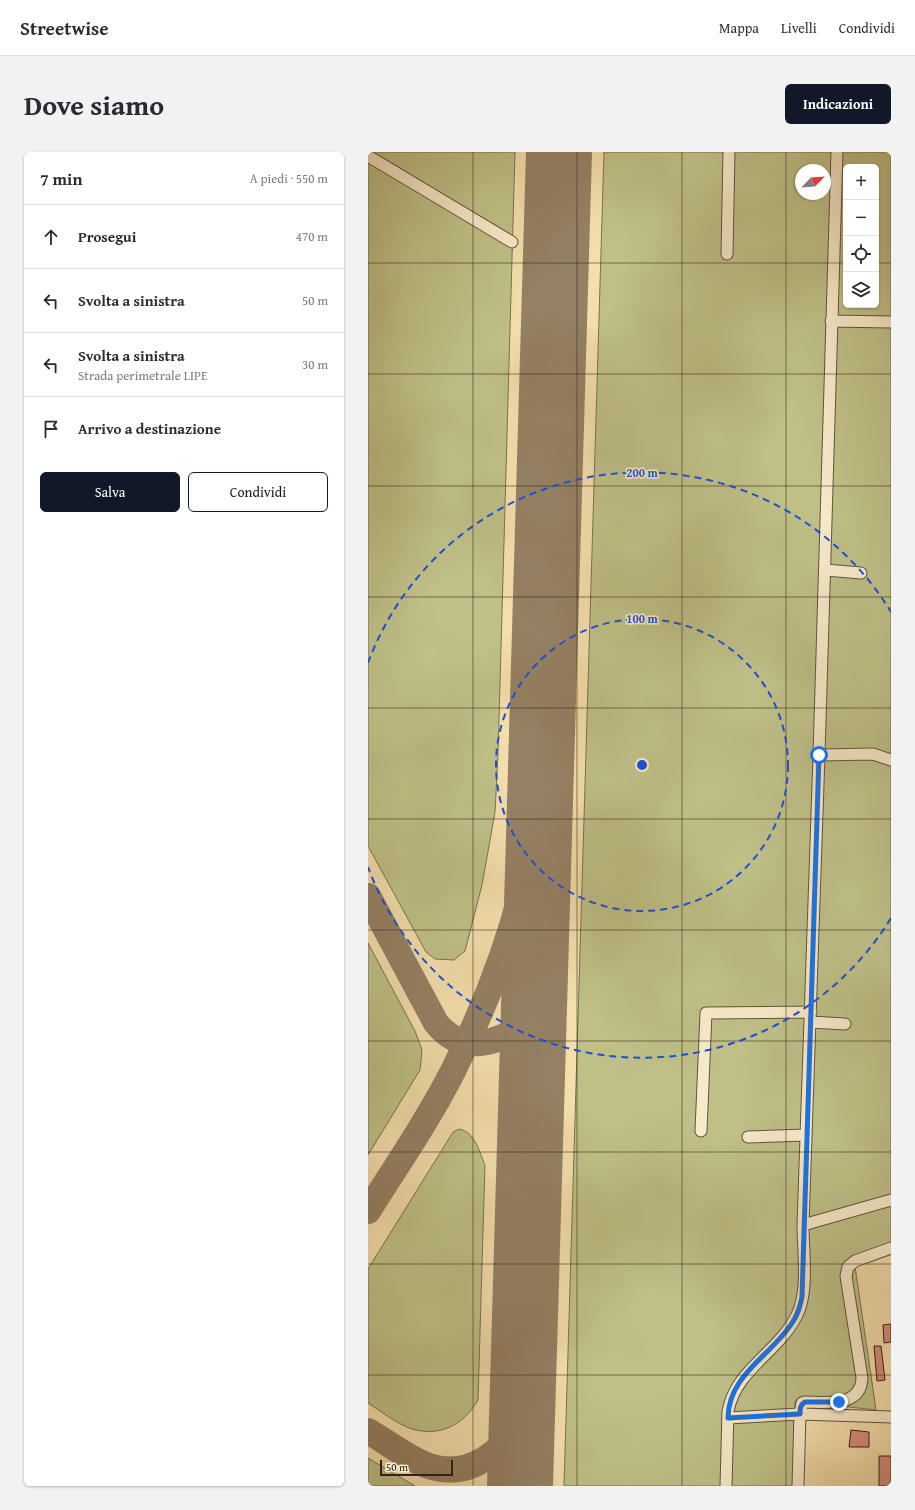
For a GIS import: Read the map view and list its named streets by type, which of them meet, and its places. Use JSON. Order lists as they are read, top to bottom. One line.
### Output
{"scale_bar":"50 m","north":"top right","page":{"header":"Streetwise","nav":["Mappa","Livelli","Condividi"],"title":"Dove siamo","buttons":["Indicazioni",["Salva","Condividi"]],"heading":["7 min","A piedi · 550 m"],"map_buttons":["+","−"],"list":[["Prosegui","470 m"],["Svolta a sinistra","50 m"],["Svolta a sinistra","Strada perimetrale LIPE","30 m"],"Arrivo a destinazione"],"scale":"50 m"},"rings":["200 m","100 m"]}
